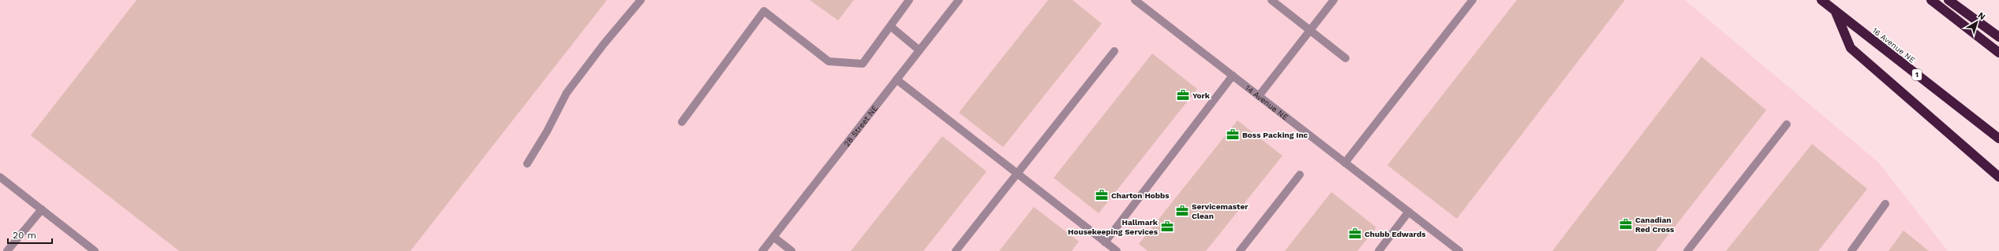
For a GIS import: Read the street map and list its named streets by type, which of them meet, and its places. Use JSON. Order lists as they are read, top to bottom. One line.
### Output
{"streets":{"highway":["16 Avenue NE","1"],"street":["14 Avenue NE","28 Street NE"]},"places":{"office":["York","Boss Packing Inc","Charton Hobbs","Servicemaster Clean","Canadian Red Cross","Hallmark Housekeeping Services","Chubb Edwards"]},"scale_bar":"20 m","north":"top right"}
